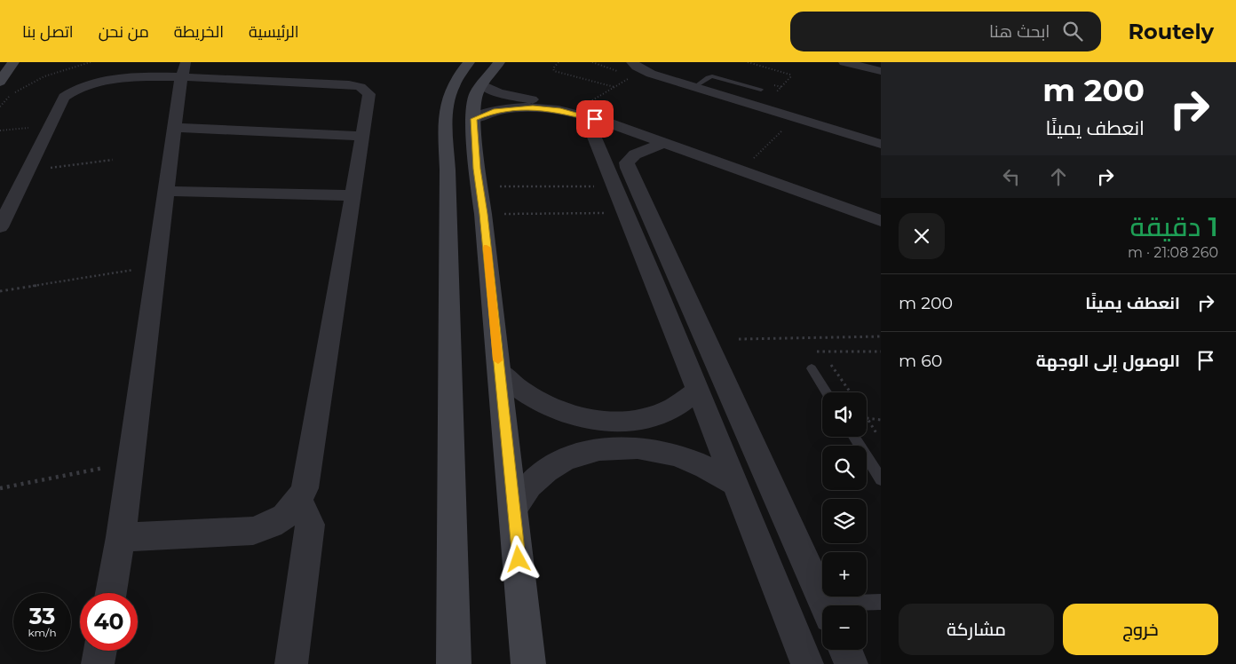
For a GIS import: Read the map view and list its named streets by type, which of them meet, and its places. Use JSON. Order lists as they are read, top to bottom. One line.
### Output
{"page":{"header":"Routely","search":"ابحث هنا","nav":["الرئيسية","الخريطة","من نحن","اتصل بنا"],"turn":["200 m","انعطف يمينًا"],"heading":["1 دقيقة","260 m · 21:08"],"list":[{"name":"انعطف يمينًا","value":"200 m"},{"name":"الوصول إلى الوجهة","value":"60 m"}],"map_buttons":["+","−"],"speed":"33 km/h","limit":"40","buttons":["خروج","مشاركة"]}}
